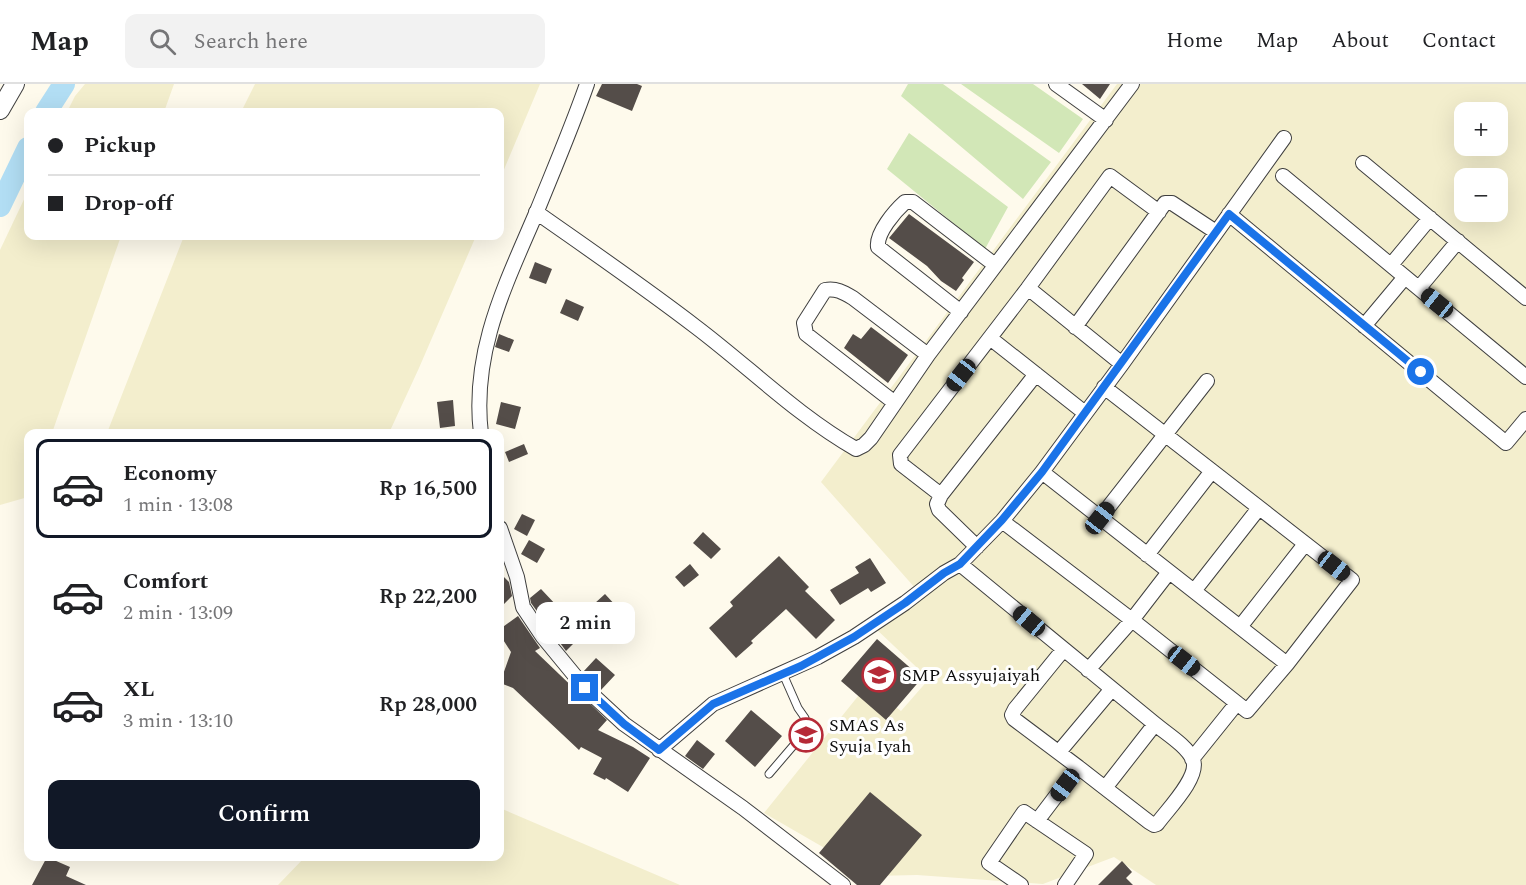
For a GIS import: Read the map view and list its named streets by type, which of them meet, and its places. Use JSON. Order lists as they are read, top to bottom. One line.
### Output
{"places":{"school or university":["SMP Assyujaiyah","SMAS As Syuja Iyah"]},"page":{"header":"Map","search":"Search here","nav":["Home","Map","About","Contact"],"map_buttons":["+","−"],"banner":["Pickup","Drop-off"],"list":[{"name":"Economy","note":"1 min · 13:08","value":"Rp 16,500"},{"name":"Comfort","note":"2 min · 13:09","value":"Rp 22,200"},{"name":"XL","note":"3 min · 13:10","value":"Rp 28,000"}],"bubble":"2 min","buttons":"Confirm"}}
